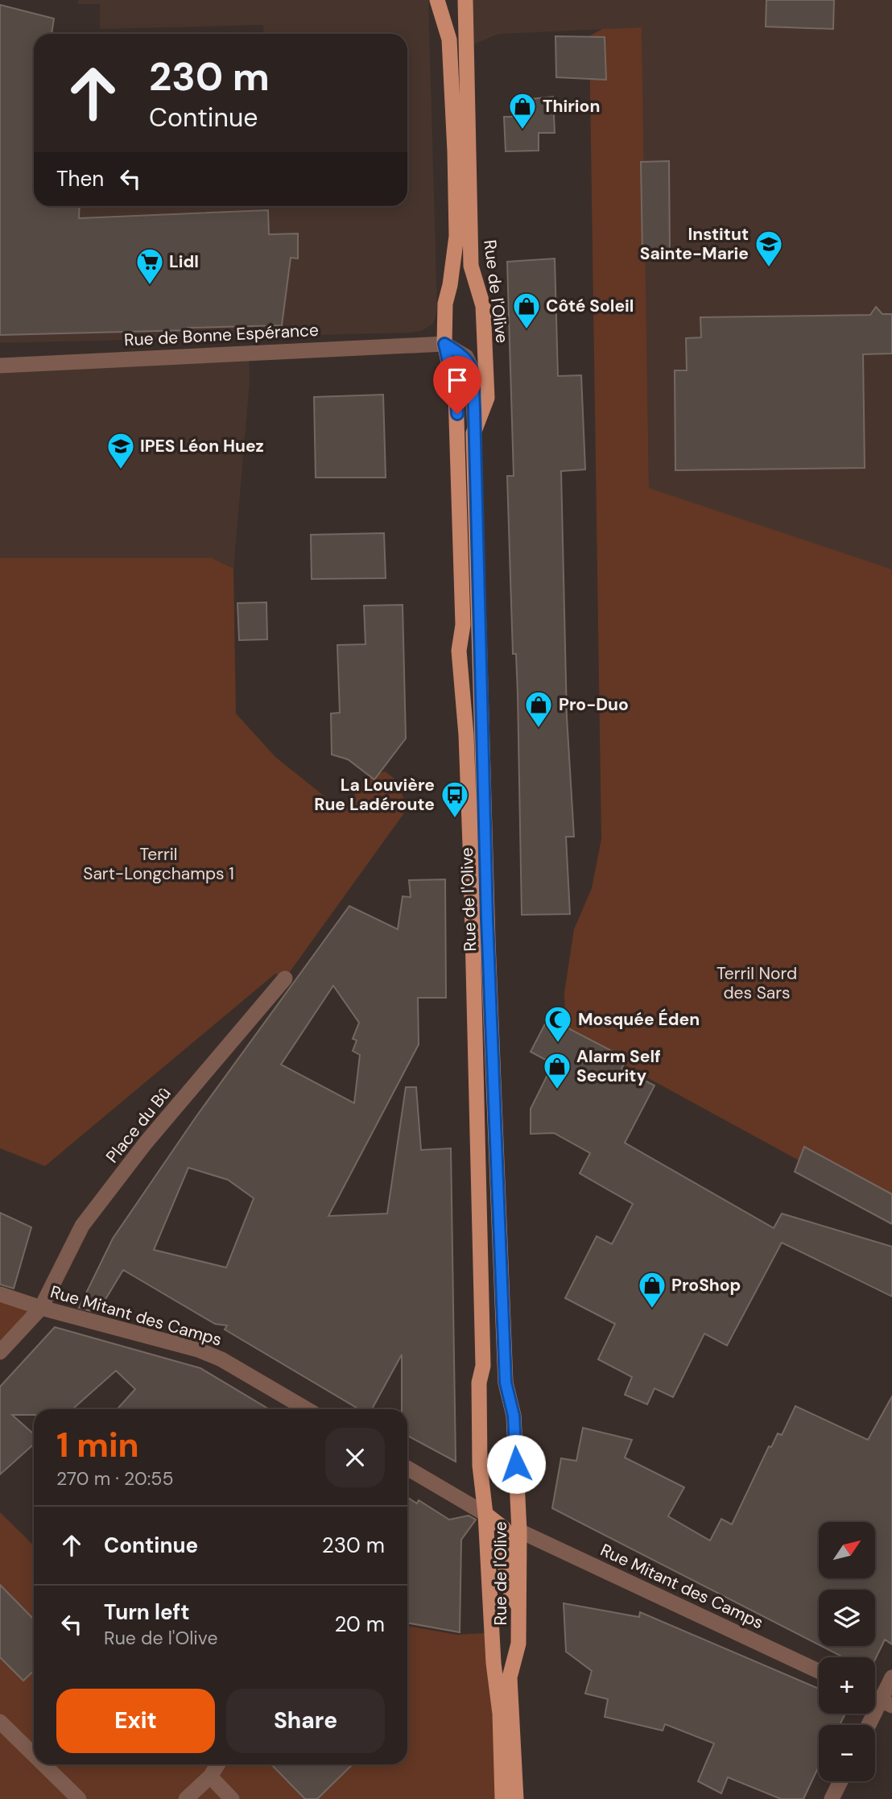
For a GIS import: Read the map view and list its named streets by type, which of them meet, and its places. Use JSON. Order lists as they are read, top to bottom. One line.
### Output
{"streets":{"main road":["Rue de l'Olive"],"street":["Rue de Bonne Espérance","Place du Bû","Rue Mitant des Camps"]},"crossings":[["Rue de l'Olive","Rue de Bonne Espérance"],["Rue de l'Olive","Rue Mitant des Camps"],["Place du Bû","Rue Mitant des Camps"]],"parks":["Terril Sart-Longchamps 1","Terril Nord des Sars"],"places":{"shop":["Thirion","Côté Soleil","Pro-Duo","Alarm Self Security","ProShop"],"school or university":["Institut Sainte-Marie","IPES Léon Huez"],"supermarket":["Lidl"],"bus stop":["La Louvière Rue Ladéroute"],"mosque":["Mosquée Éden"]},"north":"top right","page":{"turn":["230 m","Continue"],"then":"Then","heading":["1 min","270 m · 20:55"],"list":[{"name":"Continue","value":"230 m"},{"name":"Turn left","note":"Rue de l'Olive","value":"20 m"}],"map_buttons":["+","−"],"buttons":["Exit","Share"]}}
